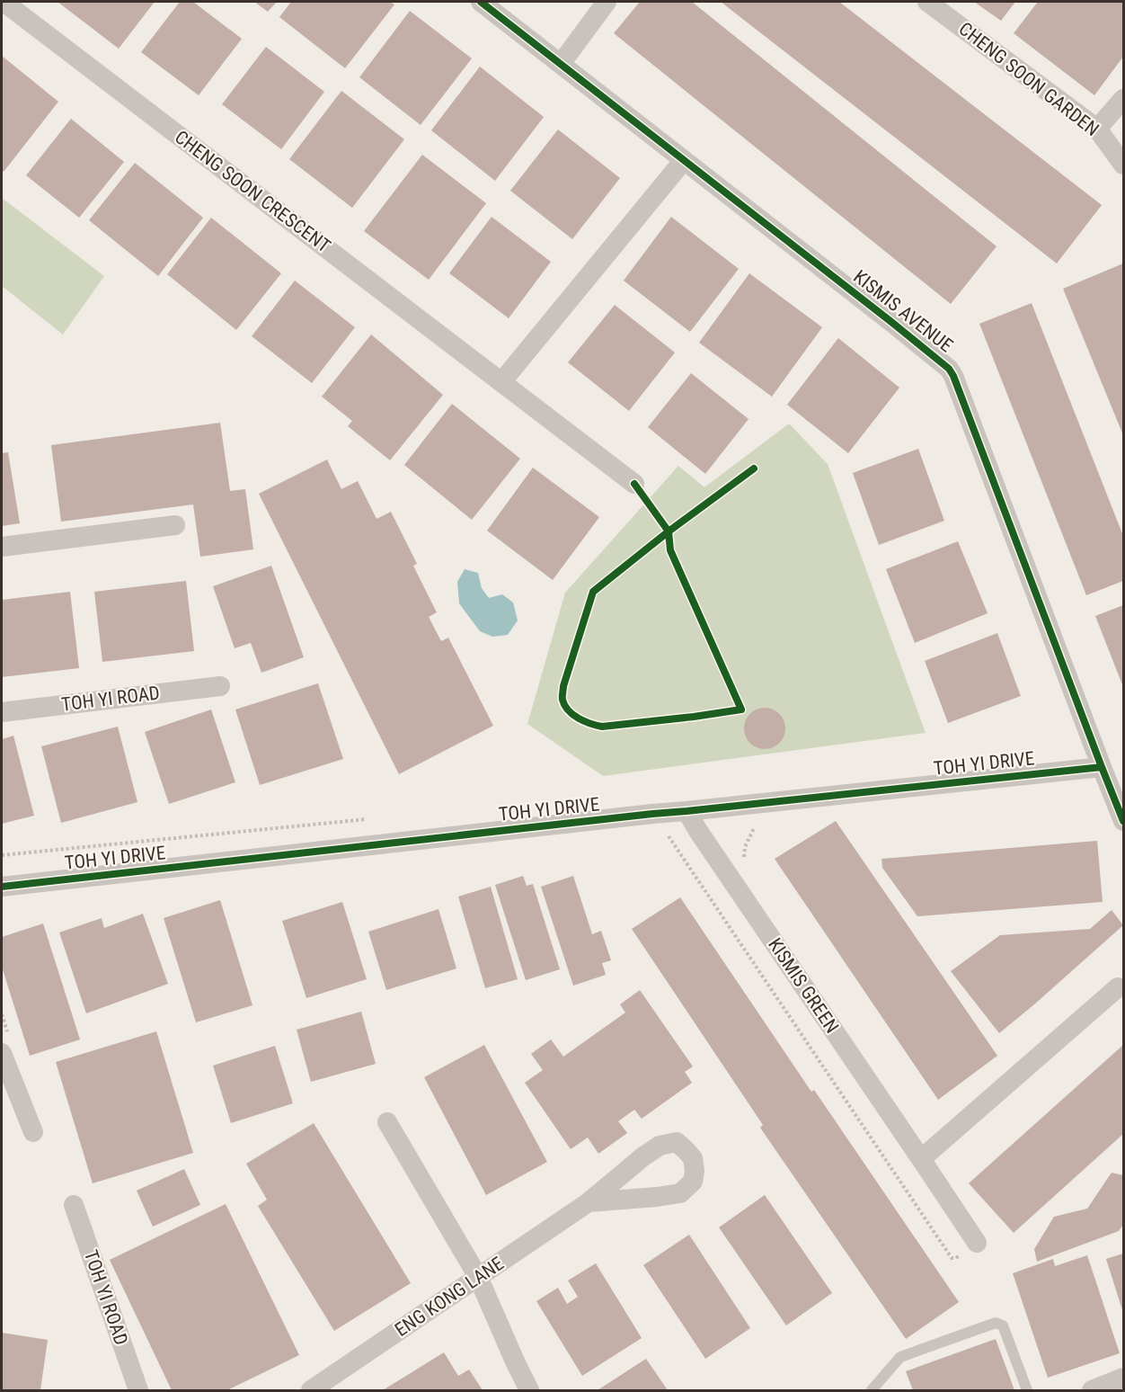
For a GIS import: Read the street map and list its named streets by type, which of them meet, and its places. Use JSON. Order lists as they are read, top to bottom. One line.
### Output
{"streets":{"street":["CHENG SOON GARDEN","CHENG SOON CRESCENT","KISMIS AVENUE","TOH YI ROAD","TOH YI DRIVE","KISMIS GREEN","ENG KONG LANE"]},"crossings":[["KISMIS AVENUE","TOH YI DRIVE"],["TOH YI DRIVE","KISMIS GREEN"]]}
